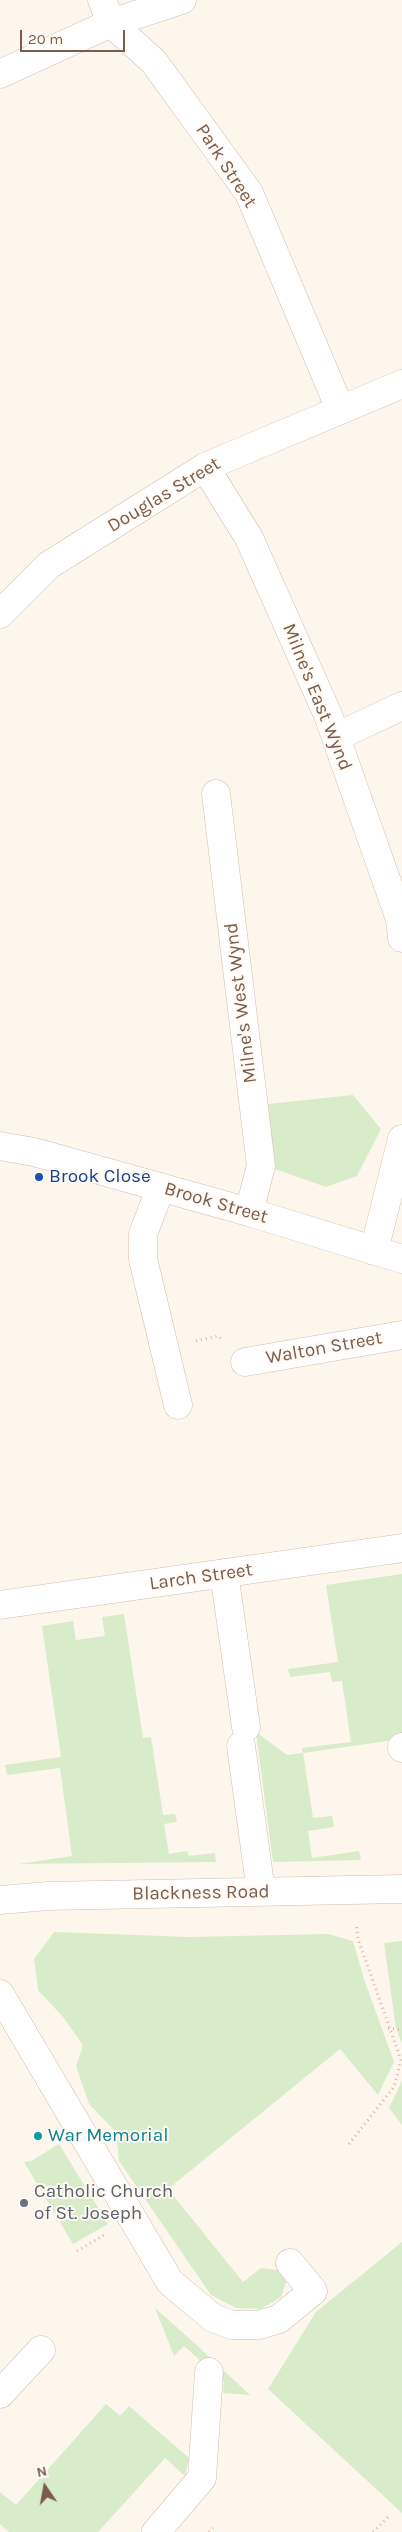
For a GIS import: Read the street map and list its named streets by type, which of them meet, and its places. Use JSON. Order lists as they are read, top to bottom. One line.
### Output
{"streets":{"street":["Park Street","Douglas Street","Milne's East Wynd","Milne's West Wynd","Brook Street","Walton Street","Larch Street","Blackness Road"]},"crossings":[["Park Street","Douglas Street"],["Douglas Street","Milne's East Wynd"],["Milne's West Wynd","Brook Street"]],"places":["Brook Close","War Memorial","Catholic Church of St. Joseph"],"scale_bar":"20 m","north":"top"}
